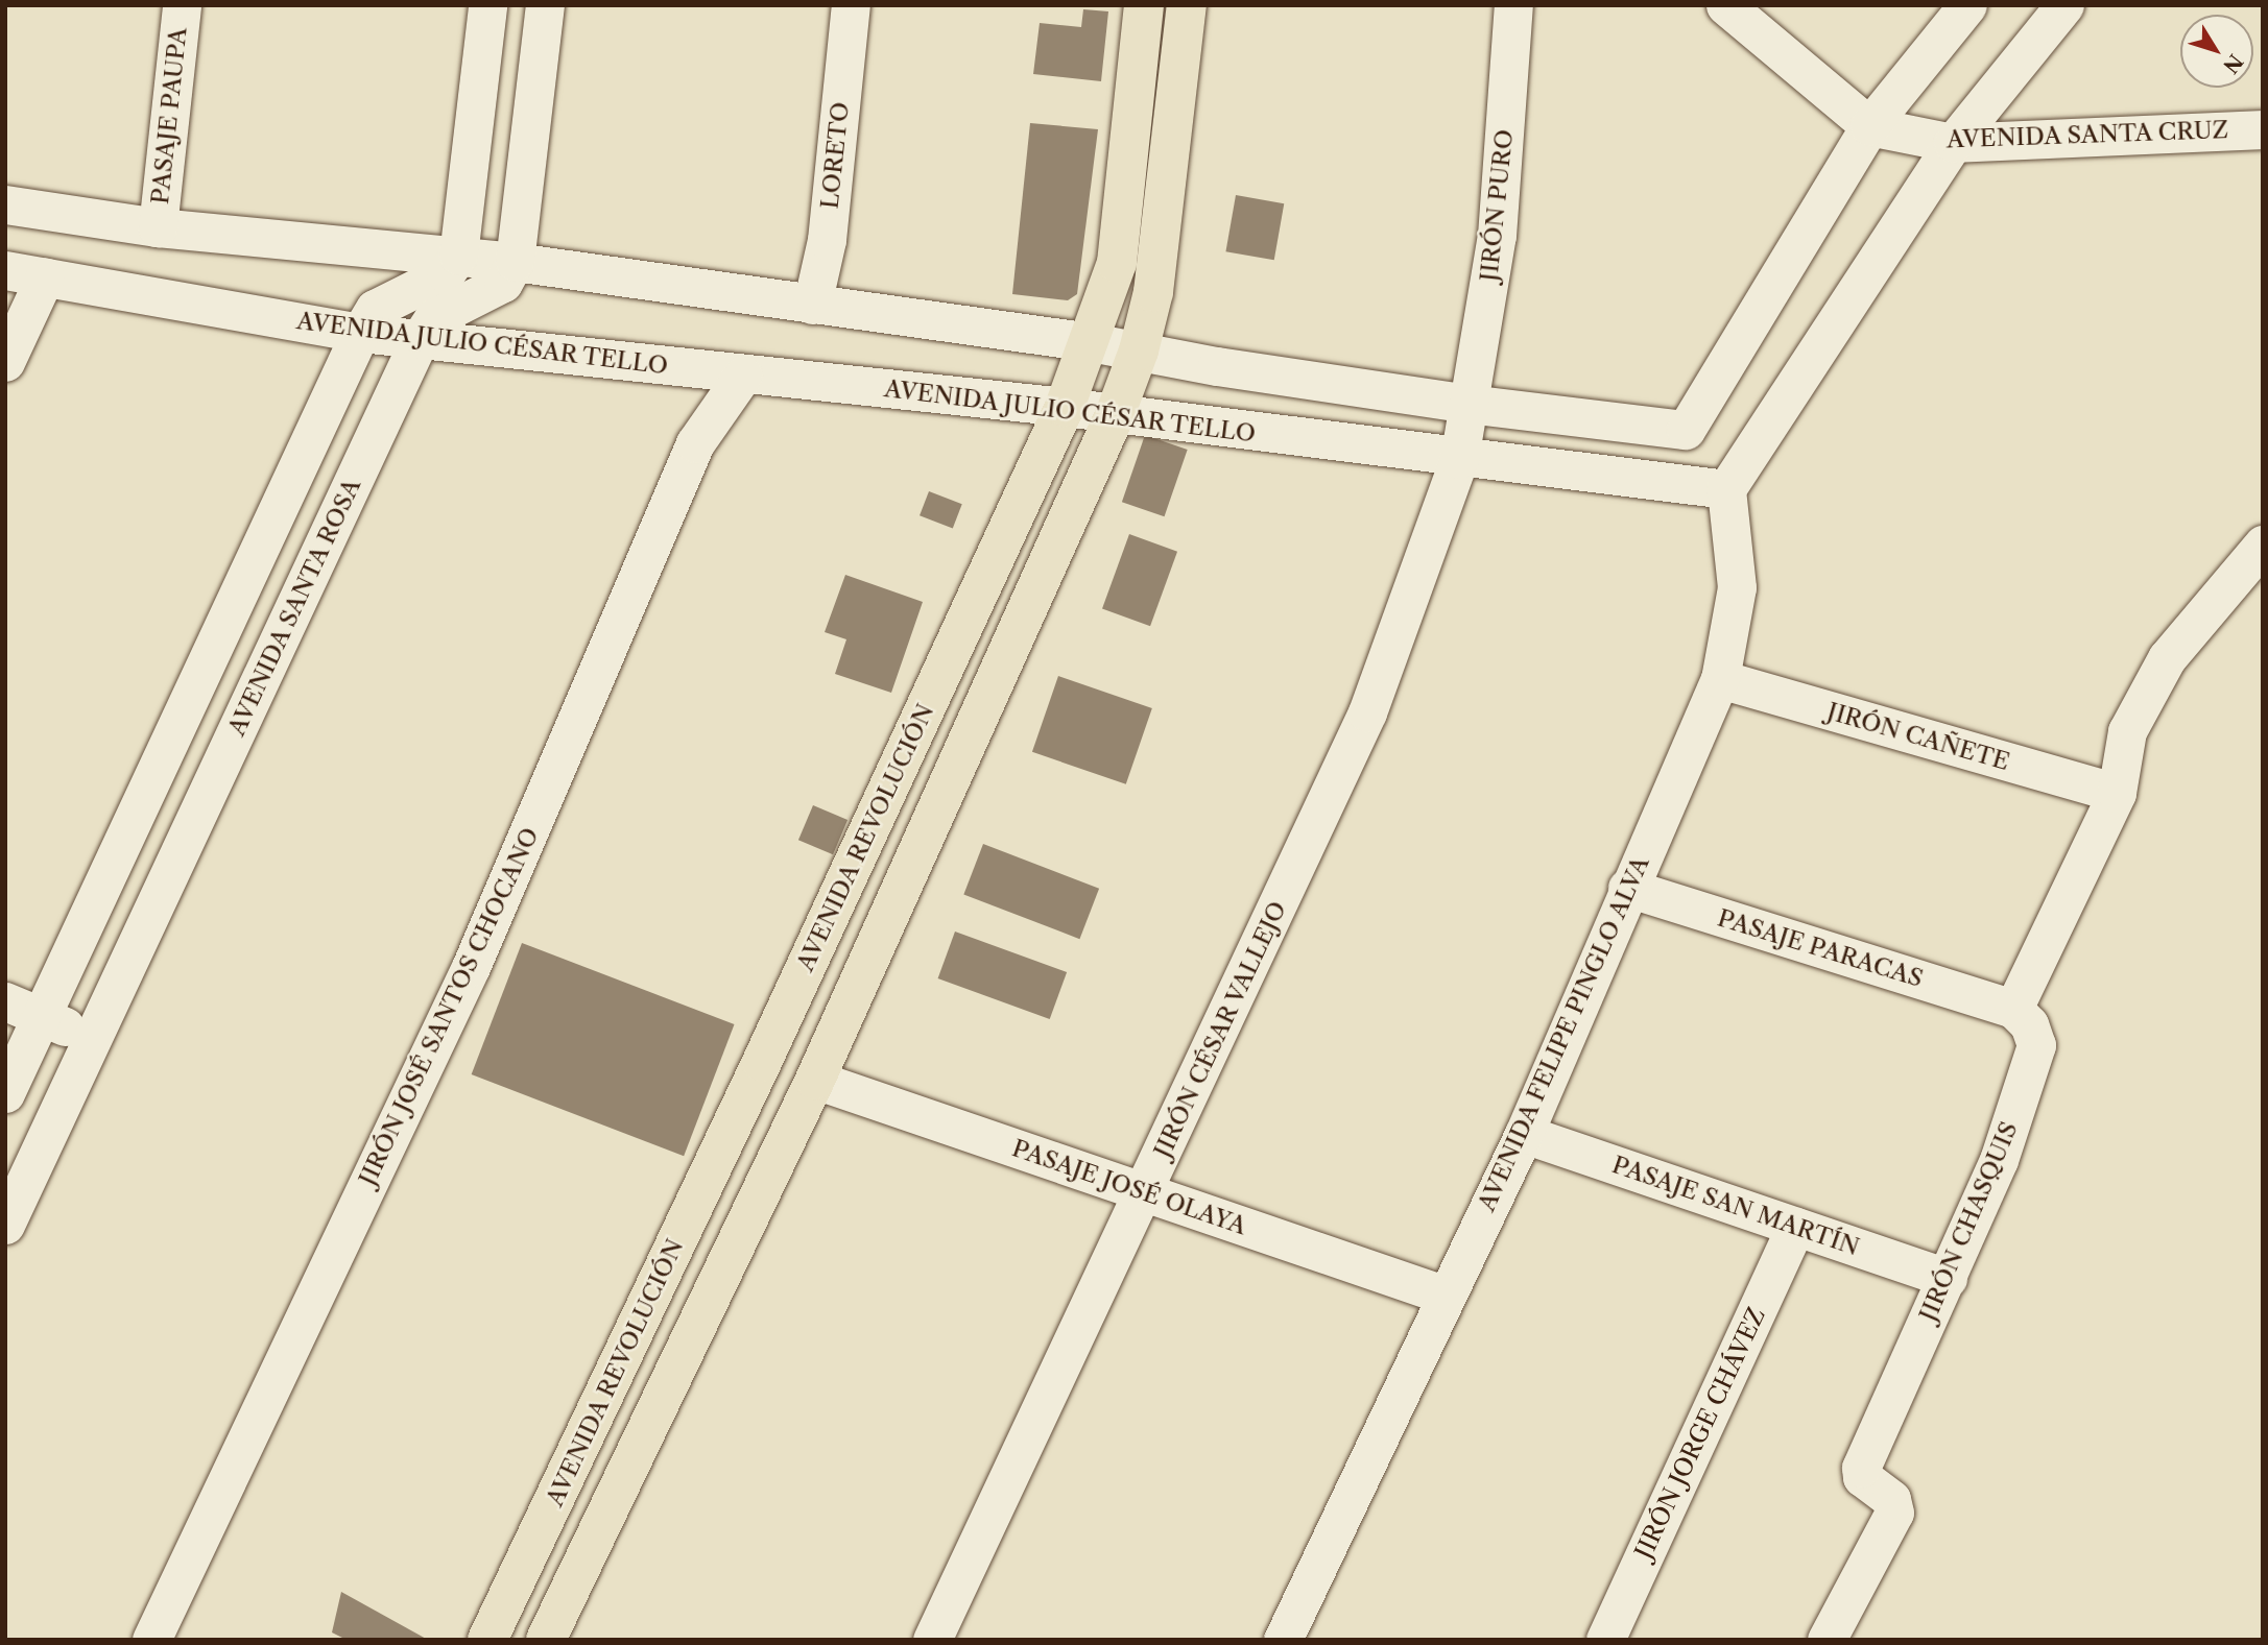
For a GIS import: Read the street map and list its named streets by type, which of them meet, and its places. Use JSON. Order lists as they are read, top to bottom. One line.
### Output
{"streets":{"main road":["AVENIDA REVOLUCIÓN"],"street":["PASAJE PAUPA","AVENIDA SANTA CRUZ","LORETO","JIRÓN PURO","AVENIDA JULIO CÉSAR TELLO","AVENIDA SANTA ROSA","JIRÓN CAÑETE","PASAJE PARACAS","JIRÓN JOSÉ SANTOS CHOCANO","JIRÓN CÉSAR VALLEJO","AVENIDA FELIPE PINGLO ALVA","PASAJE JOSÉ OLAYA","PASAJE SAN MARTÍN","JIRÓN CHASQUIS","JIRÓN JORGE CHÁVEZ"]},"crossings":[["JIRÓN PURO","JIRÓN CÉSAR VALLEJO"],["AVENIDA JULIO CÉSAR TELLO","AVENIDA SANTA ROSA"],["AVENIDA JULIO CÉSAR TELLO","AVENIDA REVOLUCIÓN"],["AVENIDA JULIO CÉSAR TELLO","JIRÓN JOSÉ SANTOS CHOCANO"],["AVENIDA JULIO CÉSAR TELLO","JIRÓN CÉSAR VALLEJO"],["AVENIDA JULIO CÉSAR TELLO","AVENIDA FELIPE PINGLO ALVA"],["JIRÓN CAÑETE","AVENIDA FELIPE PINGLO ALVA"],["PASAJE PARACAS","AVENIDA FELIPE PINGLO ALVA"],["PASAJE PARACAS","JIRÓN CHASQUIS"],["JIRÓN CÉSAR VALLEJO","PASAJE JOSÉ OLAYA"],["AVENIDA FELIPE PINGLO ALVA","PASAJE JOSÉ OLAYA"],["AVENIDA FELIPE PINGLO ALVA","PASAJE SAN MARTÍN"],["PASAJE SAN MARTÍN","JIRÓN CHASQUIS"],["PASAJE SAN MARTÍN","JIRÓN JORGE CHÁVEZ"]],"north":"bottom right"}
